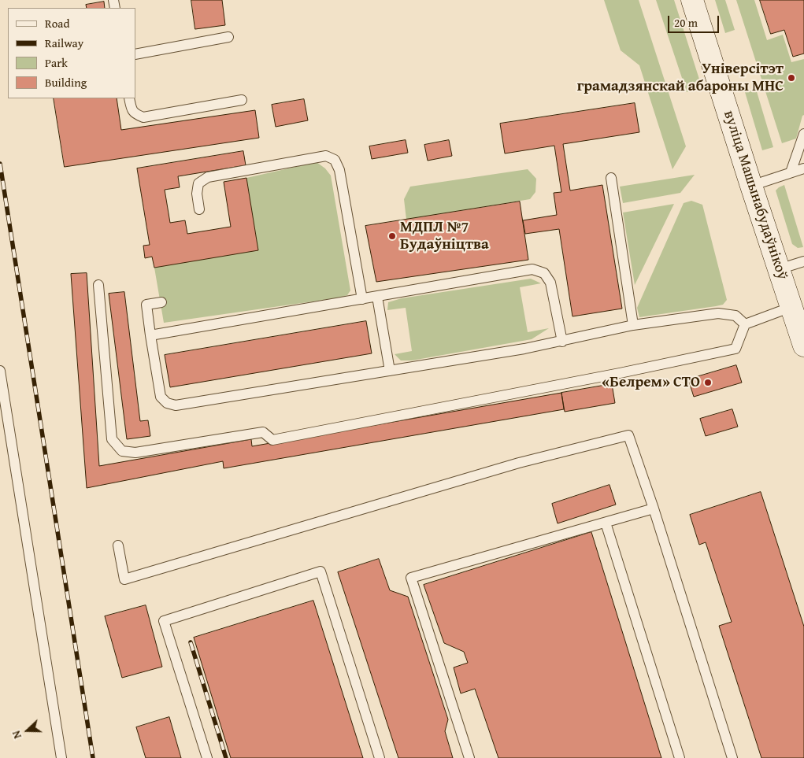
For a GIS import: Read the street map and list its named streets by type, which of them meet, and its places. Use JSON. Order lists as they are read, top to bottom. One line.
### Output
{"streets":{"main road":["вуліца Машынабудаўнікоў"]},"places":["Універсітэт грамадзянскай абароны МНС","МДПЛ №7 Будаўніцтва","«Белрем» СТО"],"legend":["Road","Railway","Park","Building"],"scale_bar":"20 m","north":"left"}
